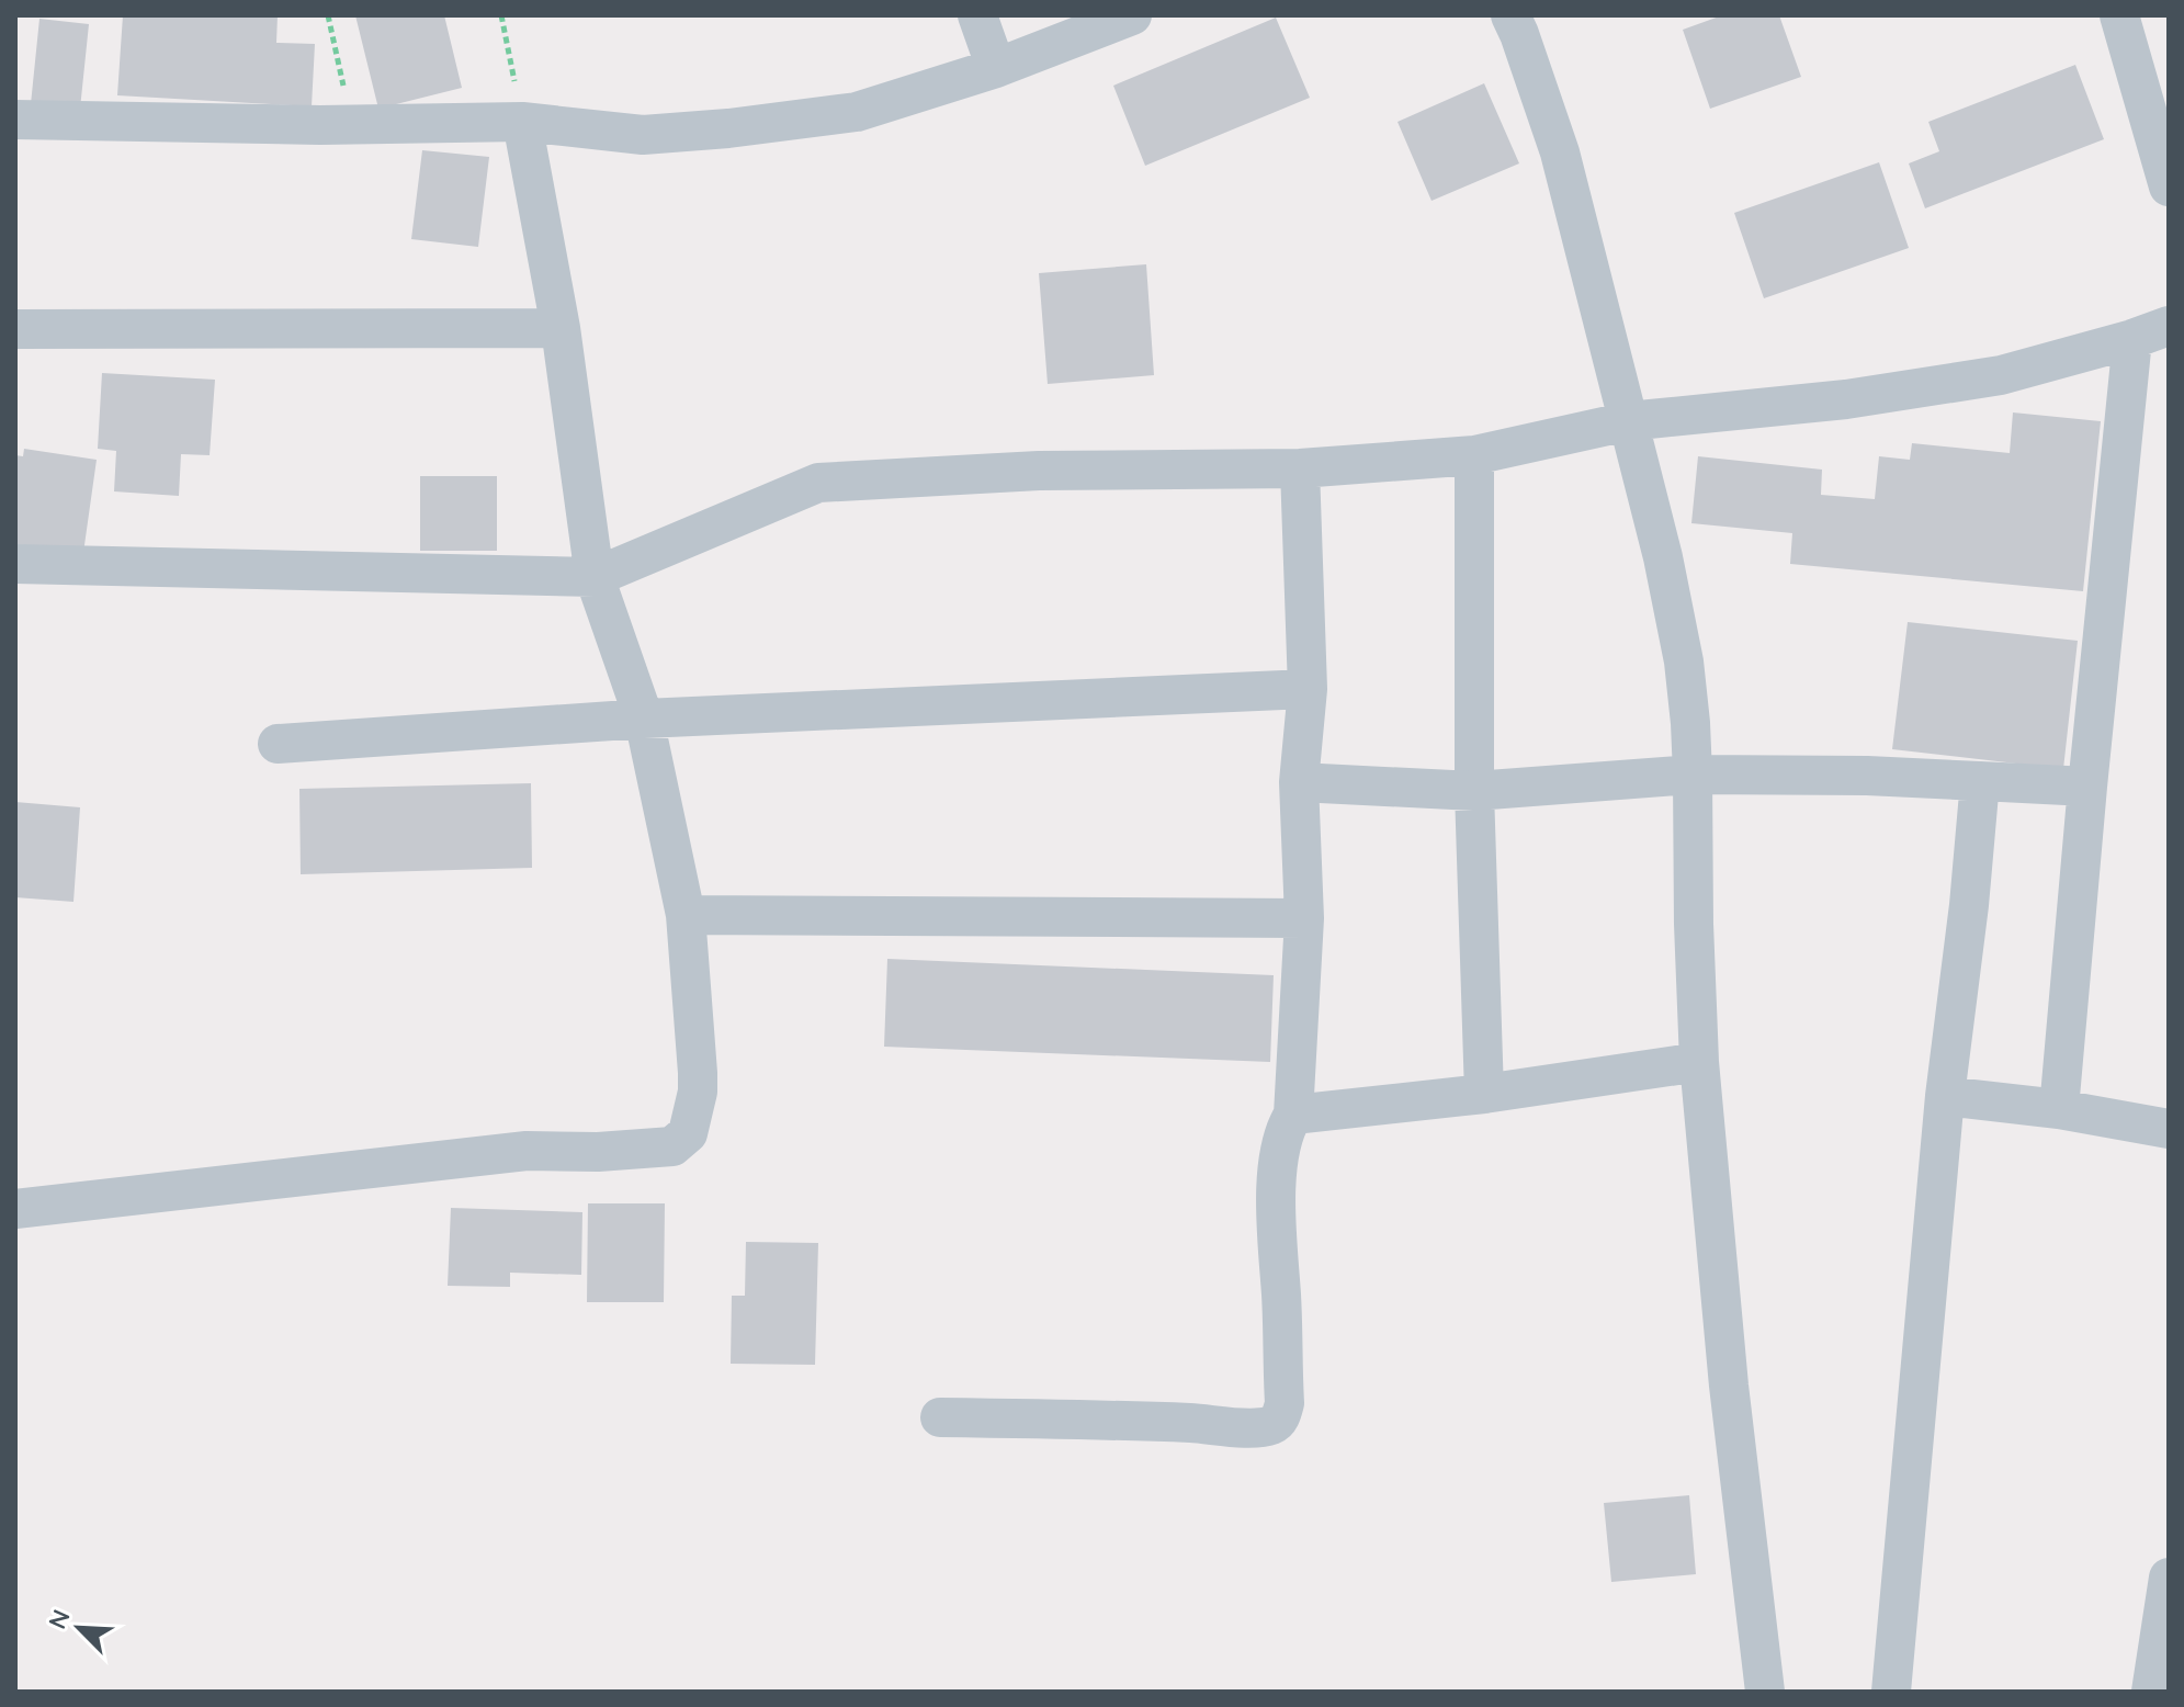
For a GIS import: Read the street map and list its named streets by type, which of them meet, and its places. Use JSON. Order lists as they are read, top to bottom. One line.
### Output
{"north":"top left"}
